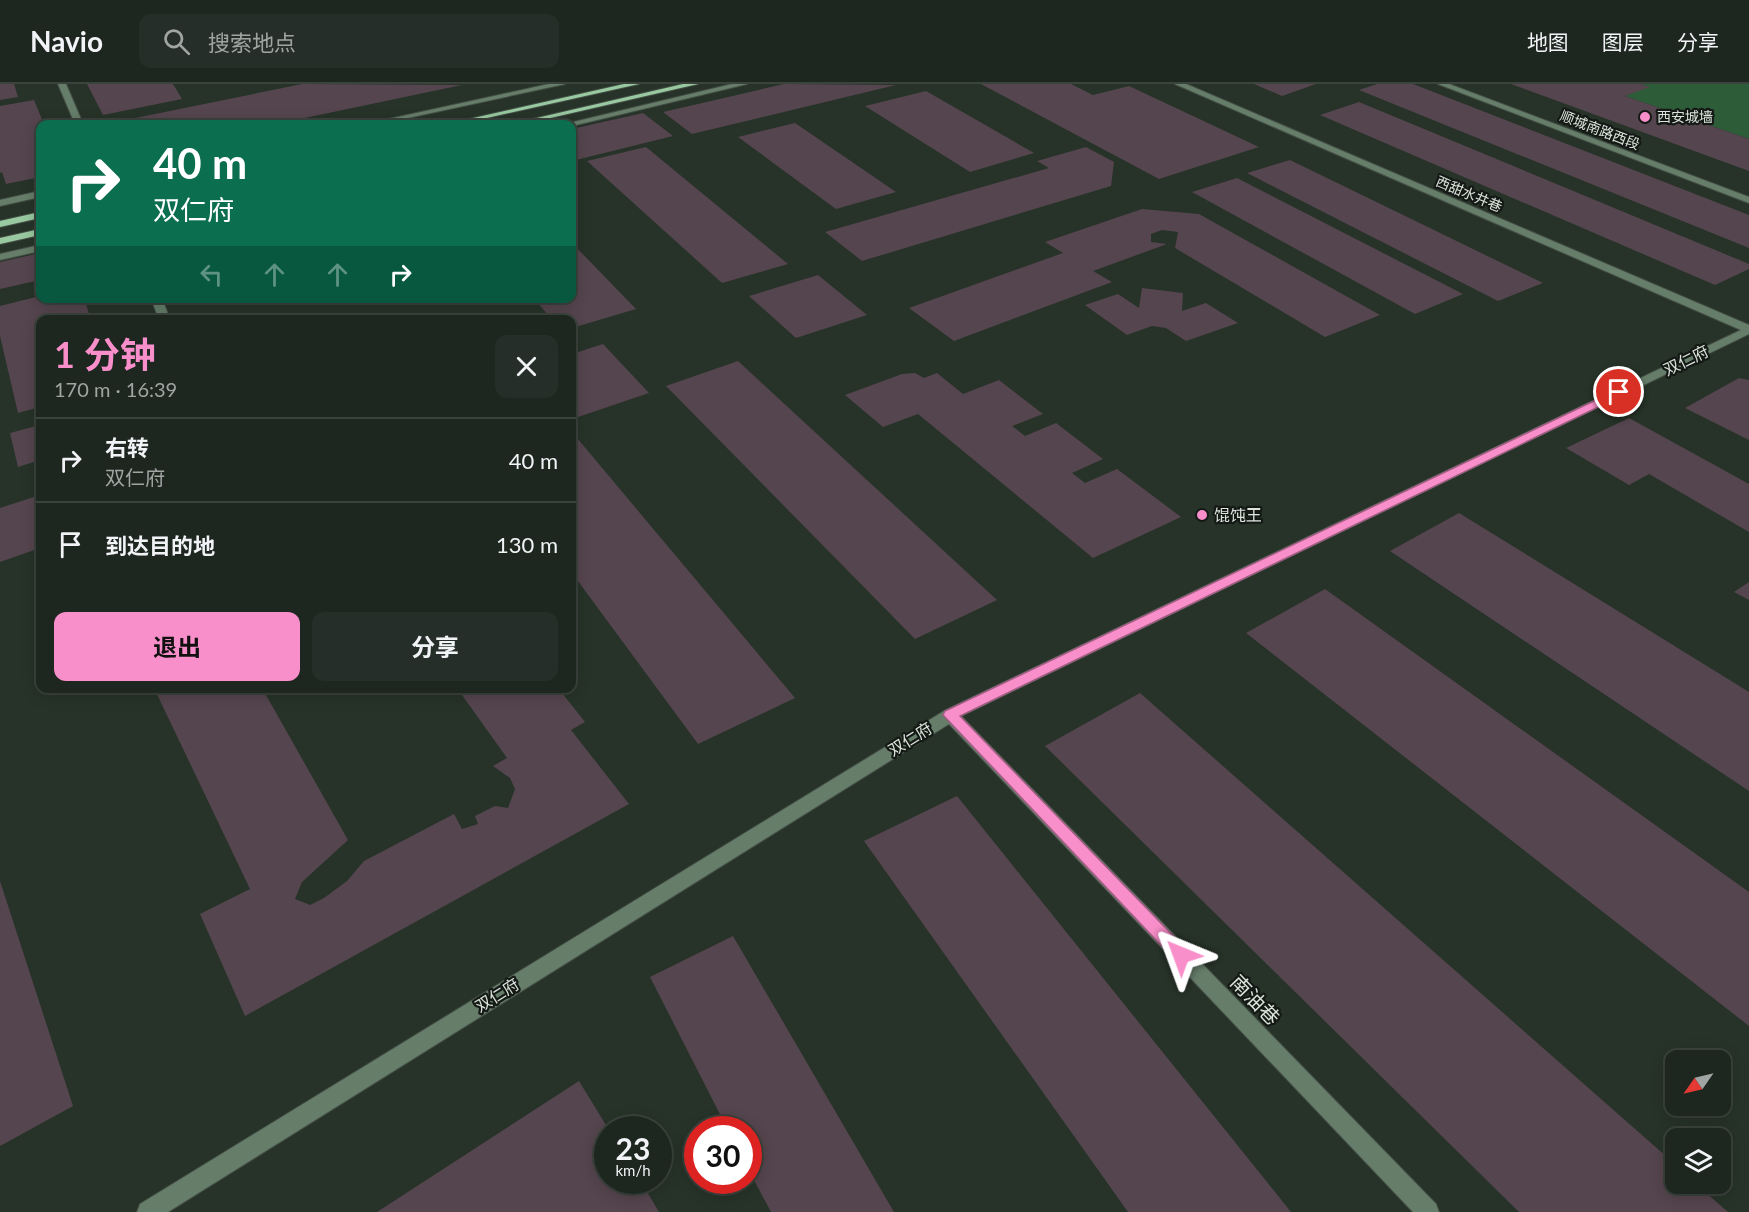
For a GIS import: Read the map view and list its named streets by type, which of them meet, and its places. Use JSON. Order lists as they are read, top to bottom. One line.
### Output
{"streets":{"street":["顺城南路西段","西甜水井巷","双仁府","南油巷"]},"crossings":[["西甜水井巷","双仁府"],["双仁府","南油巷"]],"places":["西安城墙","馄饨王"],"north":"bottom left","page":{"header":"Navio","search":"搜索地点","nav":["地图","图层","分享"],"turn":["40 m","双仁府"],"heading":["1 分钟","170 m · 16:39"],"list":[{"name":"右转","note":"双仁府","value":"40 m"},{"name":"到达目的地","value":"130 m"}],"buttons":["退出","分享"],"speed":"23 km/h","limit":"30"}}
